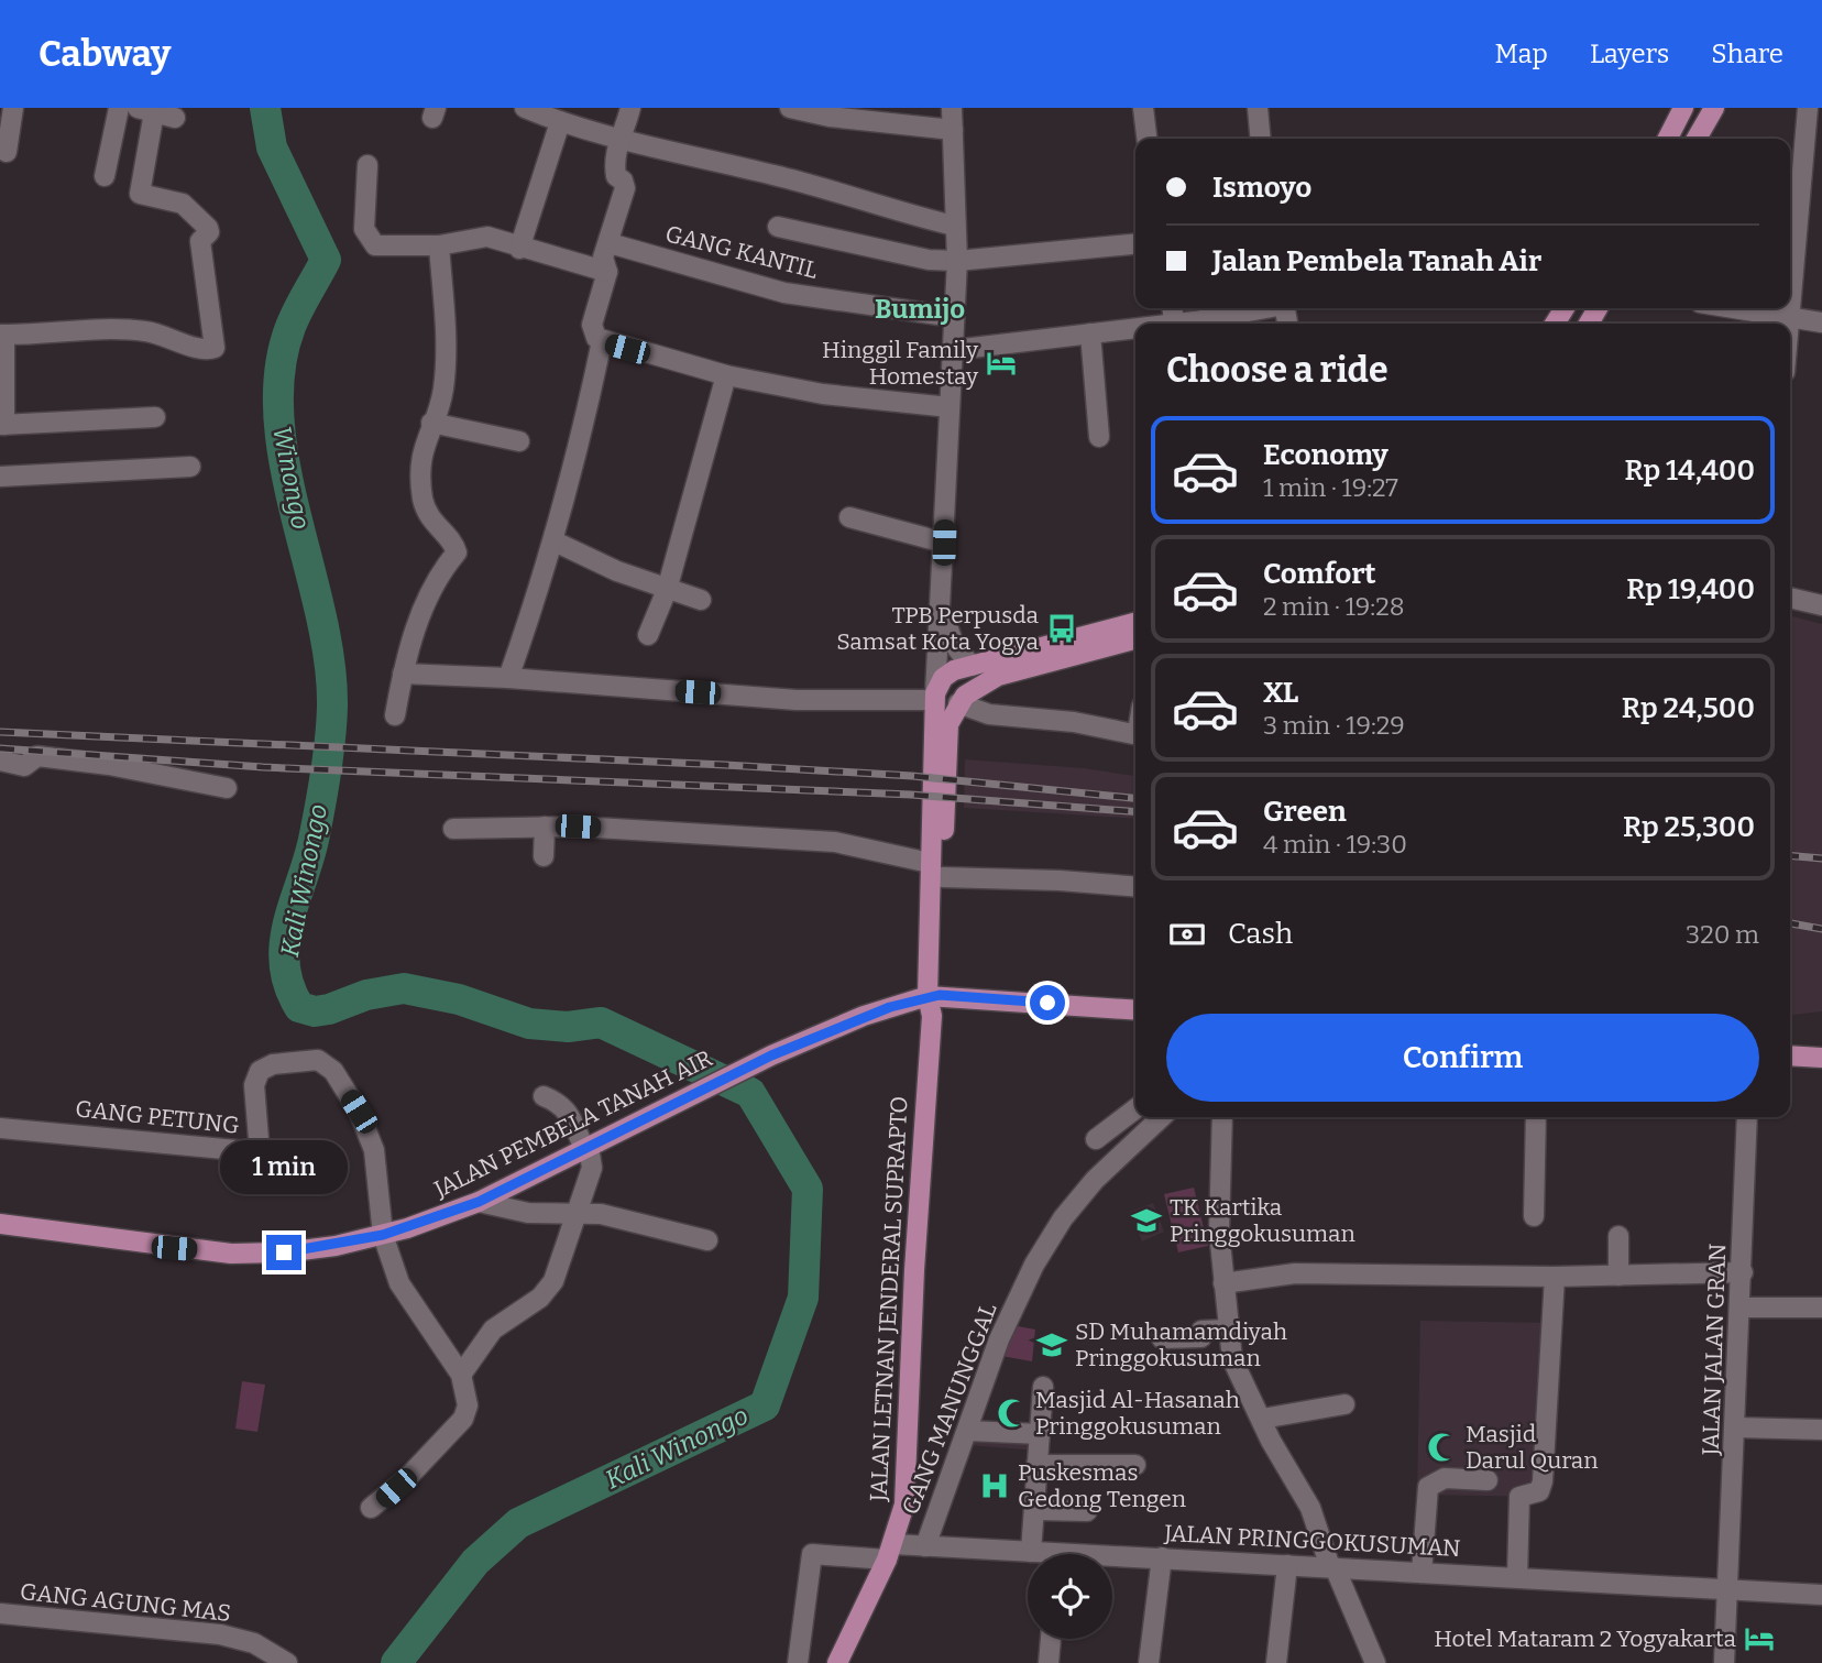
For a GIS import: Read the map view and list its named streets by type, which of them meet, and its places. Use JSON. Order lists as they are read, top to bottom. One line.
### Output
{"streets":{"main road":["JALAN PEMBELA TANAH AIR","JALAN LETNAN JENDERAL SUPRAPTO"],"street":["GANG KANTIL","GANG PETUNG","JALAN JALAN GRAN","GANG MANUNGGAL","JALAN PRINGGOKUSUMAN","GANG AGUNG MAS"]},"crossings":[["GANG PETUNG","JALAN PEMBELA TANAH AIR"],["JALAN PEMBELA TANAH AIR","JALAN LETNAN JENDERAL SUPRAPTO"],["JALAN LETNAN JENDERAL SUPRAPTO","JALAN PRINGGOKUSUMAN"],["JALAN JALAN GRAN","JALAN PRINGGOKUSUMAN"],["GANG MANUNGGAL","JALAN PRINGGOKUSUMAN"]],"districts":["Bumijo"],"water":["Winongo","Kali Winongo"],"places":{"hotel":["Hinggil Family Homestay","Hotel Mataram 2 Yogyakarta"],"bus stop":["TPB Perpusda Samsat Kota Yogya"],"school or university":["TK Kartika Pringgokusuman","SD Muhamamdiyah Pringgokusuman"],"mosque":["Masjid Al-Hasanah Pringgokusuman","Masjid Darul Quran"],"hospital":["Puskesmas Gedong Tengen"]},"page":{"header":"Cabway","nav":["Map","Layers","Share"],"banner":["Ismoyo","Jalan Pembela Tanah Air"],"heading":"Choose a ride","list":[{"name":"Economy","note":"1 min · 19:27","value":"Rp 14,400"},{"name":"Comfort","note":"2 min · 19:28","value":"Rp 19,400"},{"name":"XL","note":"3 min · 19:29","value":"Rp 24,500"},{"name":"Green","note":"4 min · 19:30","value":"Rp 25,300"}],"pay":["Cash","320 m"],"buttons":"Confirm","bubble":"1 min"}}
